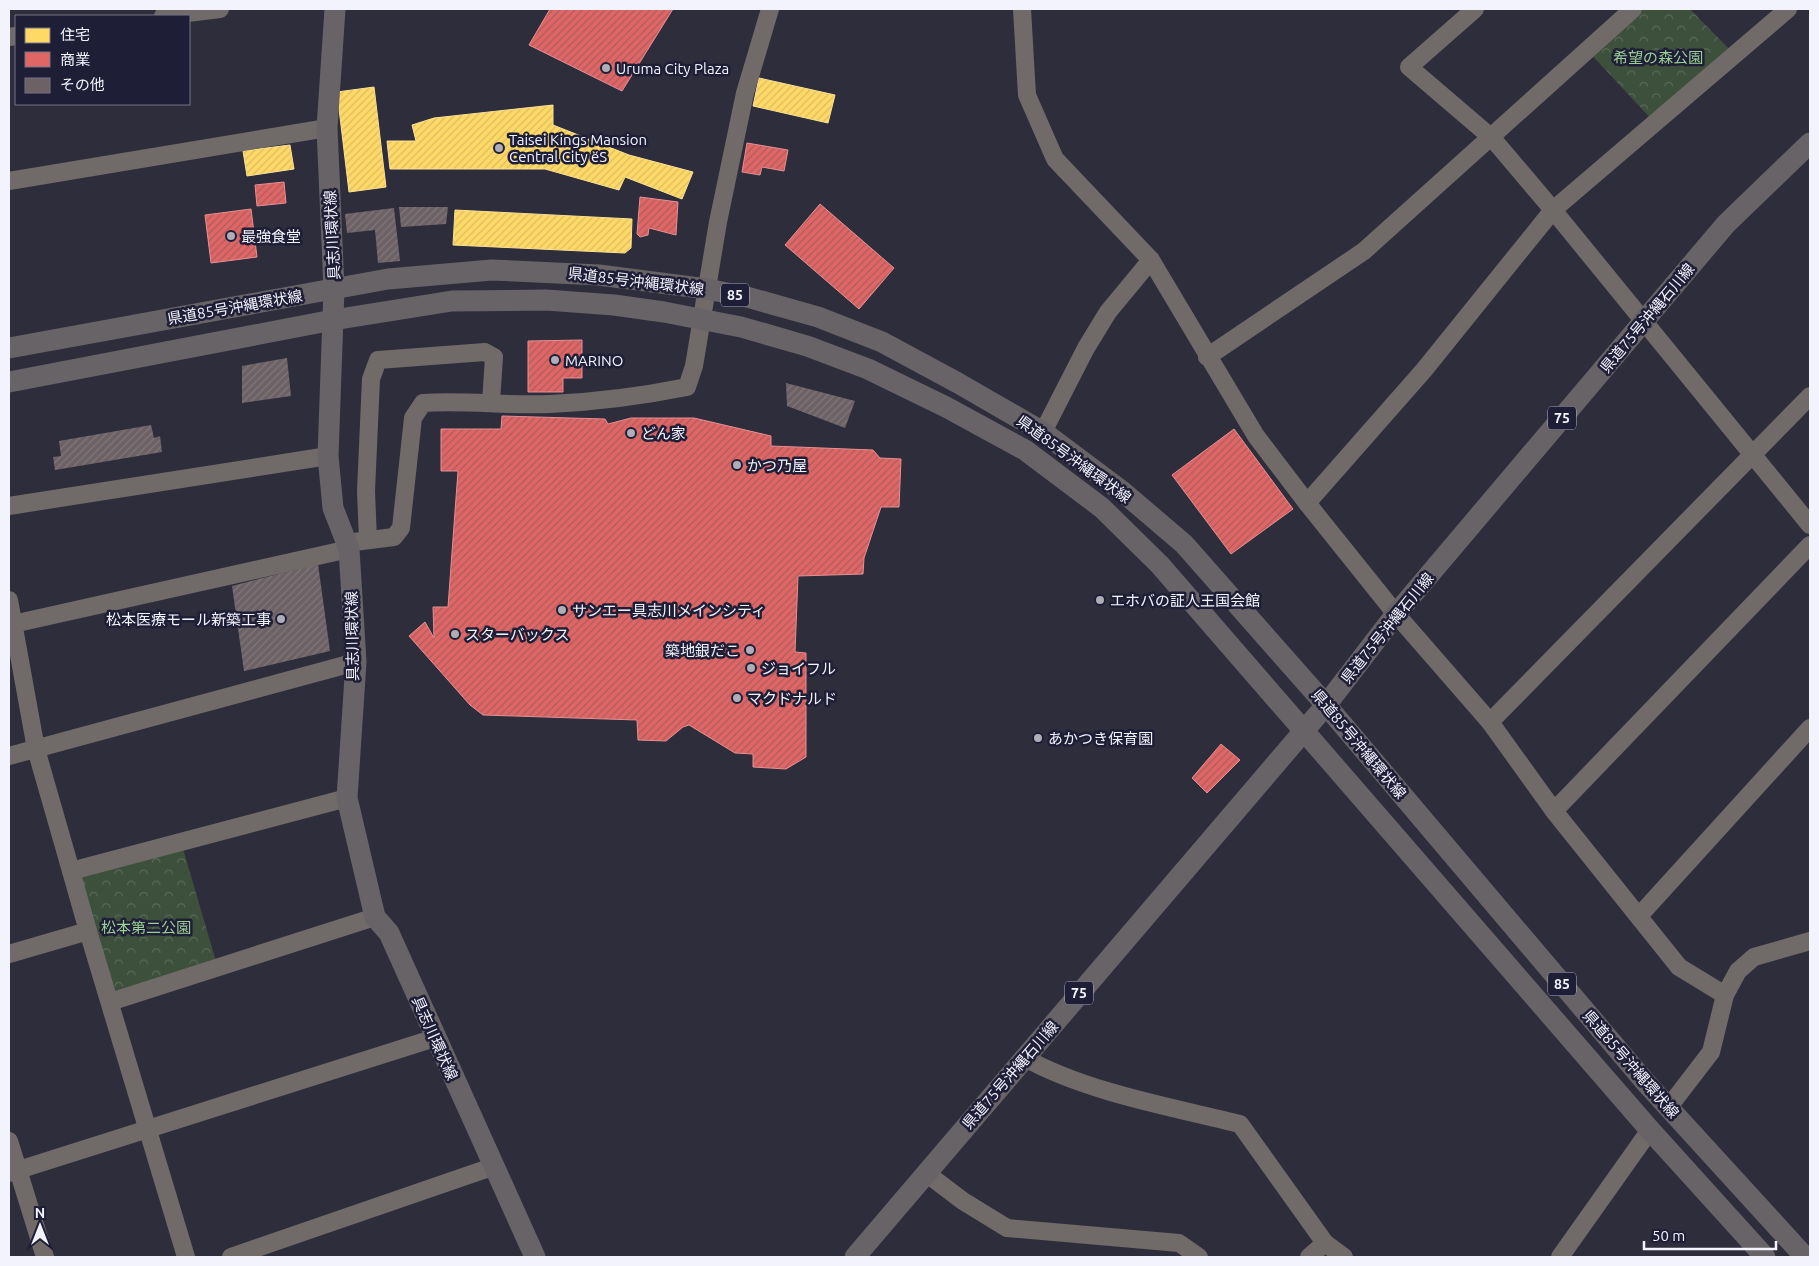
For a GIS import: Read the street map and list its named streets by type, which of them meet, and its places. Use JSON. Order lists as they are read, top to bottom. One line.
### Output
{"streets":{"main road":["具志川環状線","県道85号沖縄環状線","85","県道75号沖縄石川線","75"]},"crossings":[["具志川環状線","県道85号沖縄環状線"],["県道85号沖縄環状線","県道75号沖縄石川線"]],"parks":["希望の森公園","松本第二公園"],"places":["Uruma City Plaza","Taisei Kings Mansion Central City ëS","最強食堂","MARINO","どん家","かつ乃屋","エホバの証人王国会館","サンエー具志川メインシティ","松本医療モール新築工事","スターバックス","築地銀だこ","ジョイフル","マクドナルド","あかつき保育園"],"legend":["住宅","商業","その他"],"scale_bar":"50 m","north":"top"}
